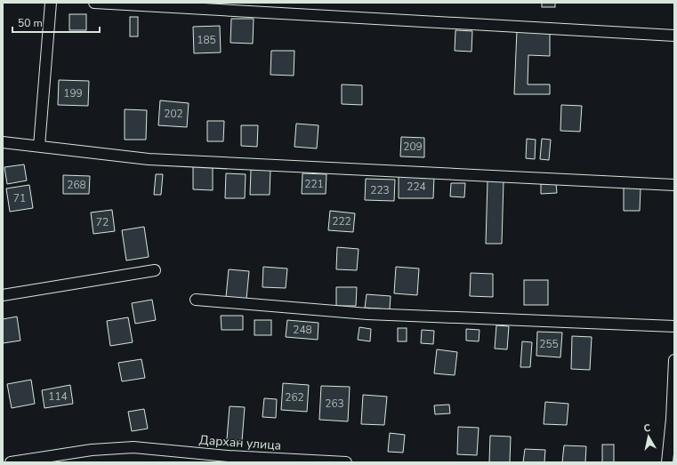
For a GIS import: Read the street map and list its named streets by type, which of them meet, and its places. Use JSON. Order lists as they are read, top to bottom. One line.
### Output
{"streets":{"street":["Дархан улица"]},"house_numbers":["185","199","202","209","221","268","224","223","71","222","72","248","255","114","262","263"],"scale_bar":"50 m","north":"top"}
